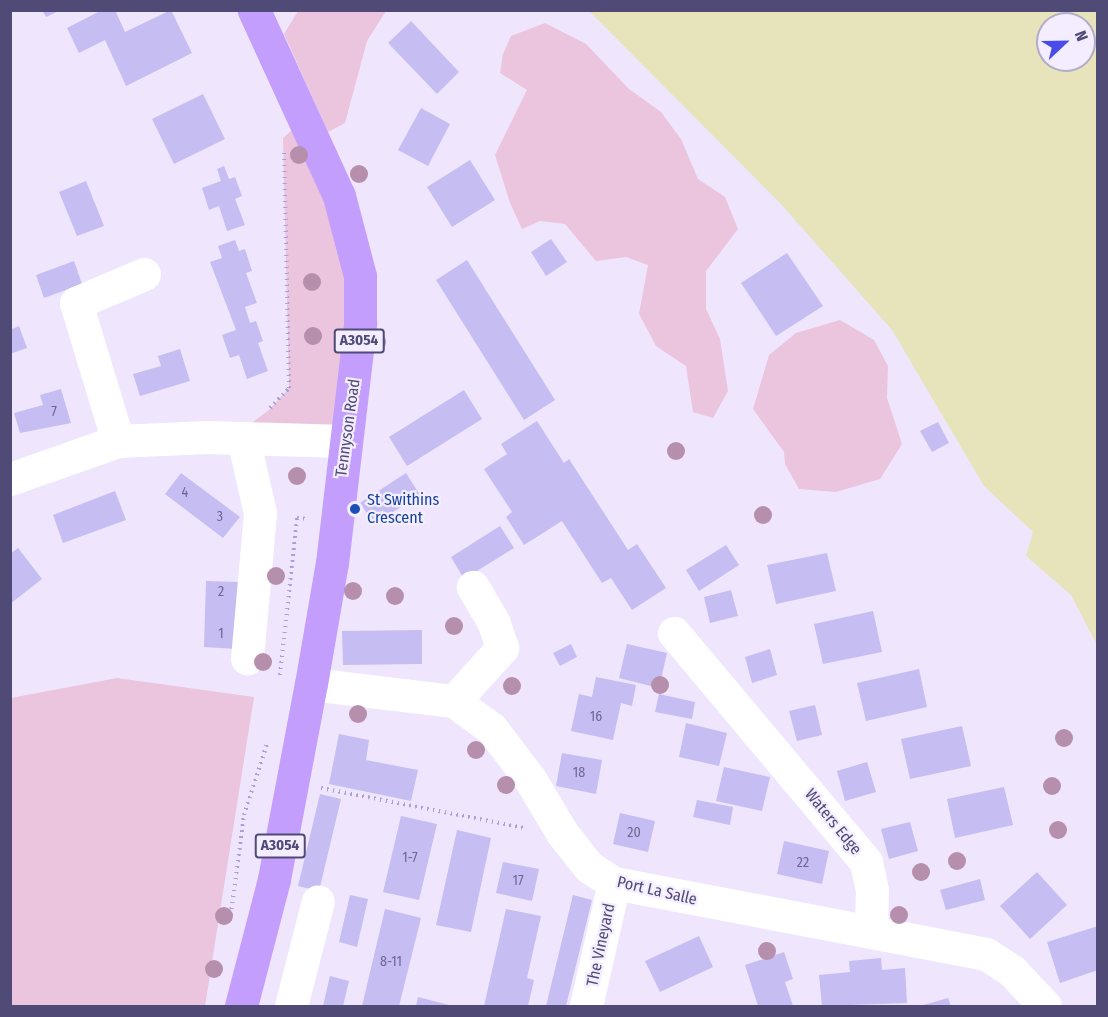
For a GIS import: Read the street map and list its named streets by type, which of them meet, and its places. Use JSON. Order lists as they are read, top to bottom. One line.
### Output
{"streets":{"main road":["A3054","Tennyson Road"],"street":["Waters Edge","Port La Salle","The Vineyard"]},"crossings":[["A3054","Tennyson Road"],["A3054","Port La Salle"],["Tennyson Road","Port La Salle"],["Waters Edge","Port La Salle"],["Port La Salle","The Vineyard"]],"places":["St Swithins Crescent"],"house_numbers":["7","4","3","2","1","16","18","20","1-7","22","17","8-11"],"north":"right"}
